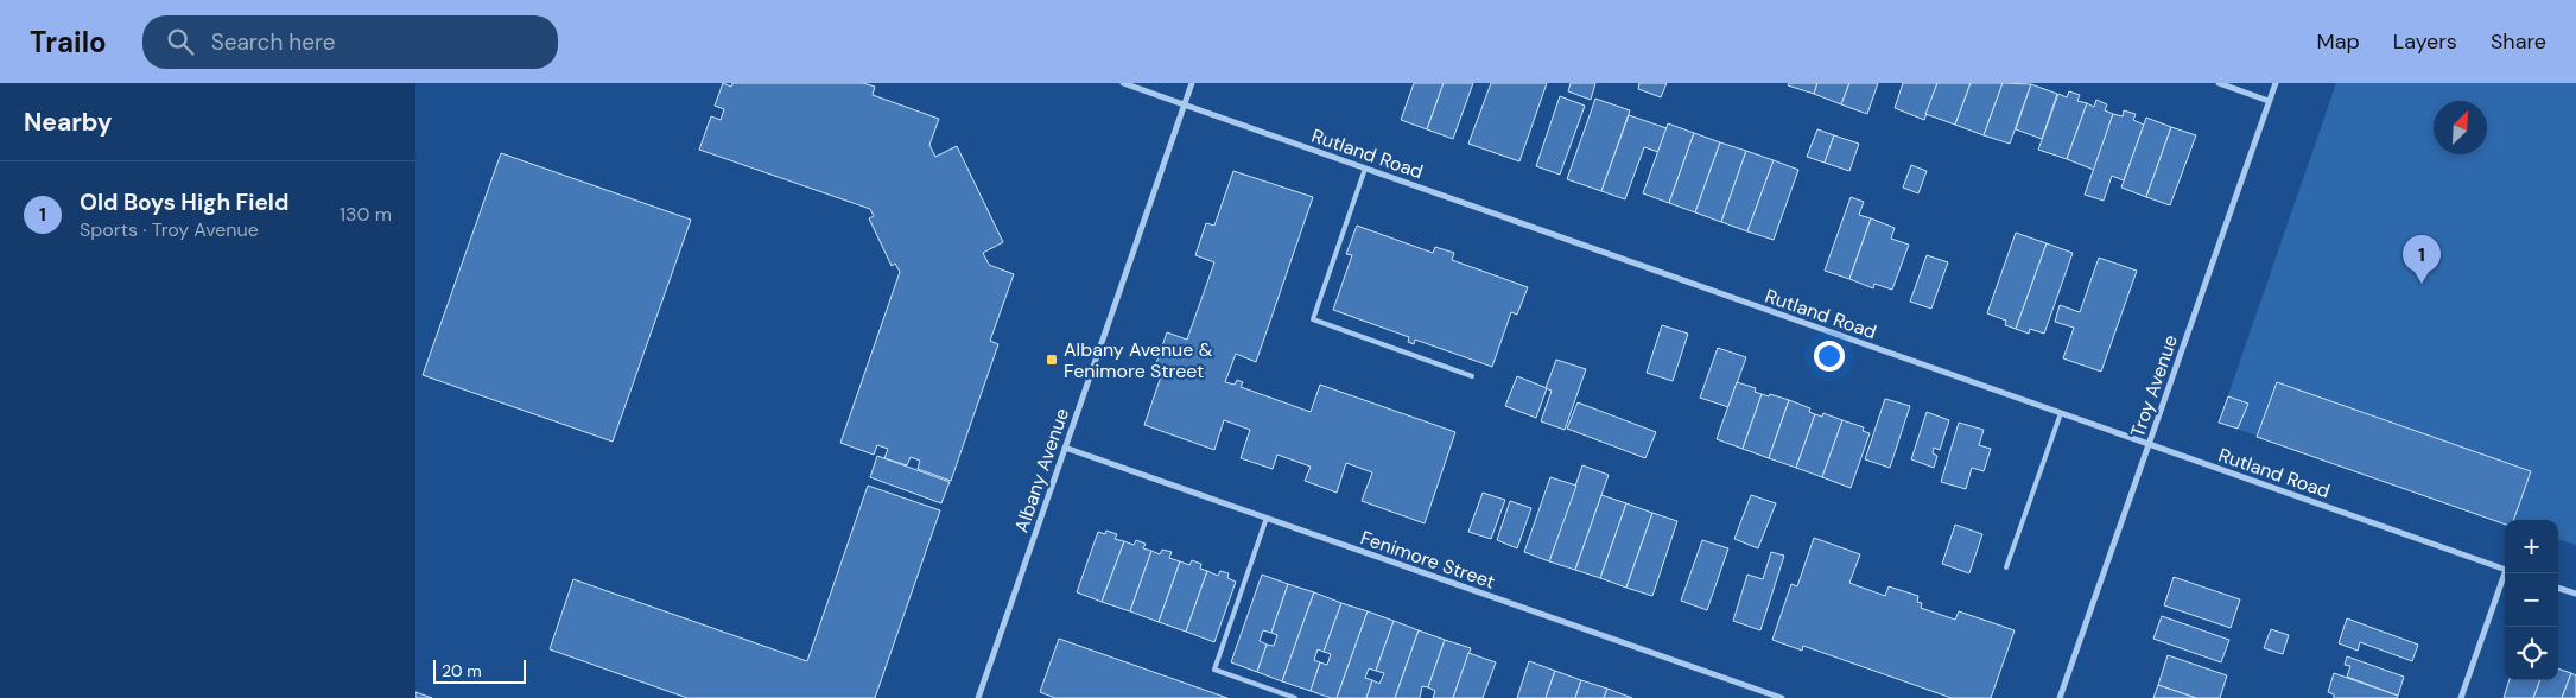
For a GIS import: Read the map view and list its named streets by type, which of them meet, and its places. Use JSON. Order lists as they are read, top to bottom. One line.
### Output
{"streets":{"street":["Rutland Road","Troy Avenue","Albany Avenue","Fenimore Street"]},"crossings":[["Rutland Road","Troy Avenue"],["Rutland Road","Albany Avenue"],["Albany Avenue","Fenimore Street"]],"places":{"transit":["Albany Avenue & Fenimore Street"]},"scale_bar":"20 m","north":"top right","page":{"header":"Trailo","search":"Search here","nav":["Map","Layers","Share"],"heading":"Nearby","list":[{"mark":"1","name":"Old Boys High Field","note":"Sports · Troy Avenue","value":"130 m"}],"pins":"1","map_buttons":["+","−"],"scale":"20 m"}}
